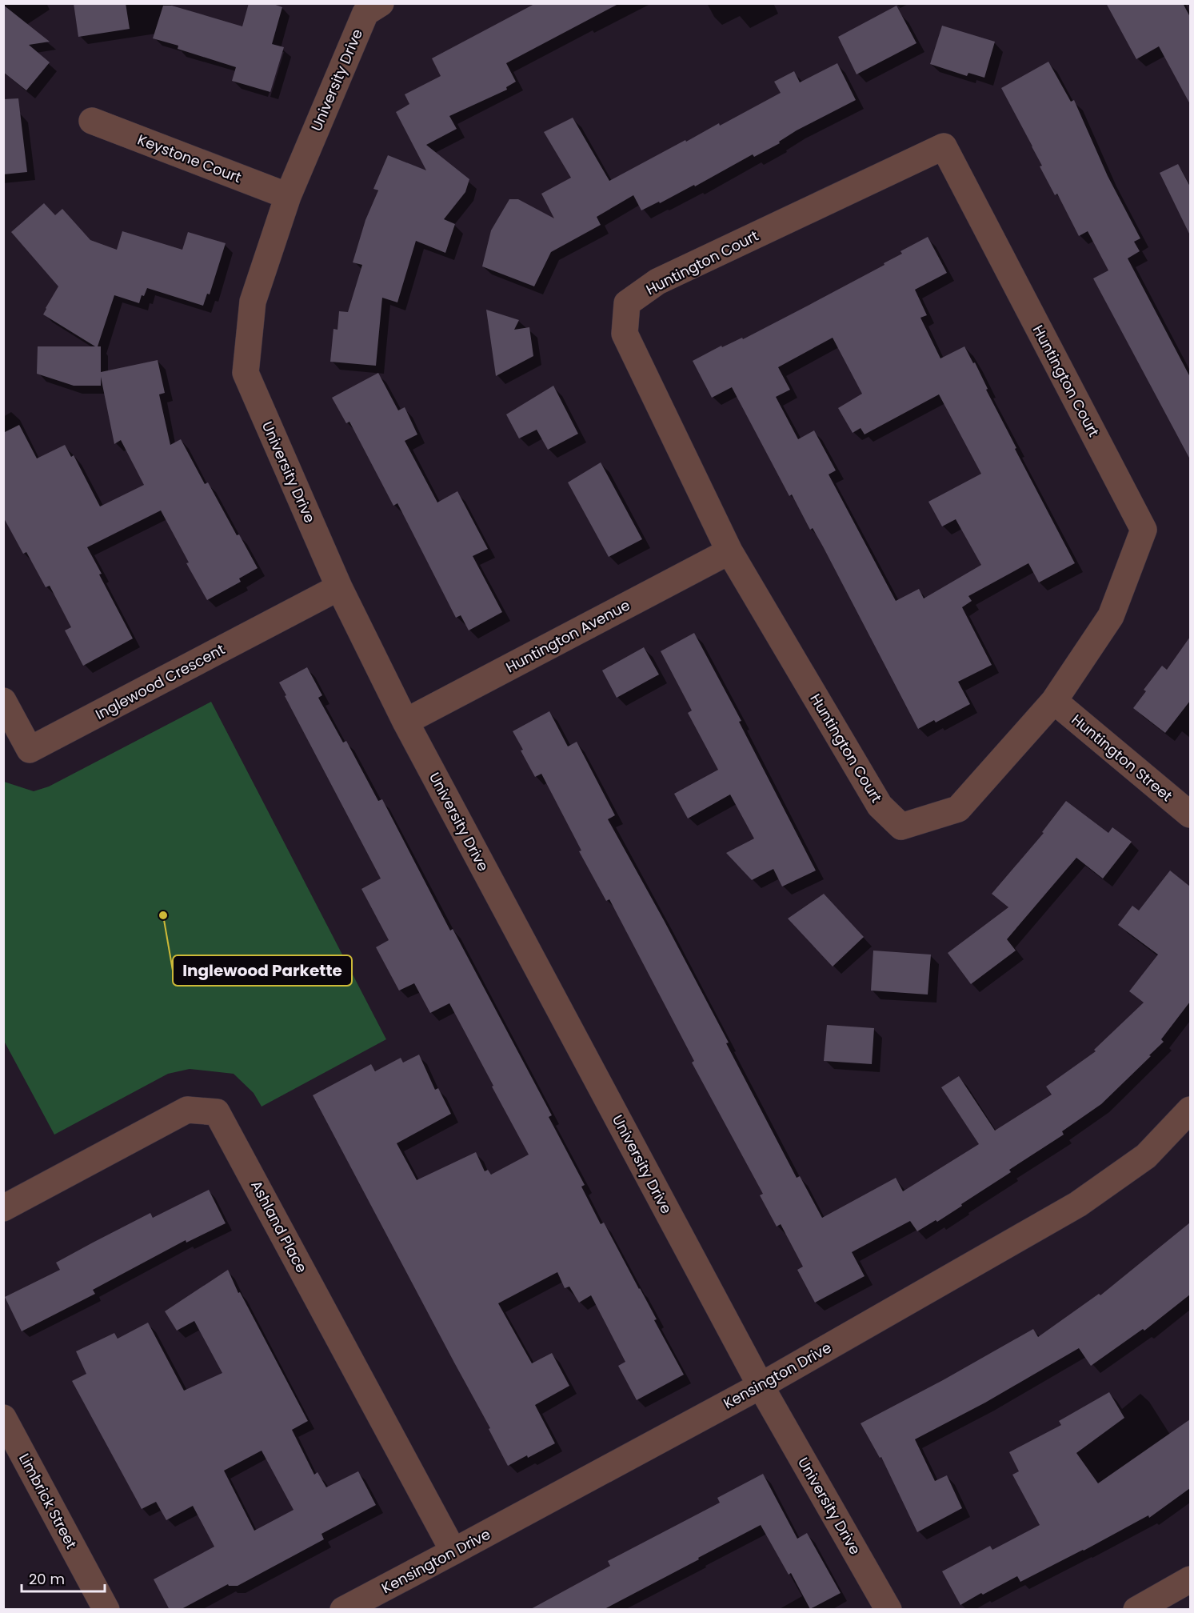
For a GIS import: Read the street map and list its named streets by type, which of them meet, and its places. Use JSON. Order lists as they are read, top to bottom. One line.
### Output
{"streets":{"street":["University Drive","Keystone Court","Huntington Court","Huntington Avenue","Inglewood Crescent","Huntington Street","Ashland Place","Kensington Drive","Limbrick Street"]},"crossings":[["University Drive","Keystone Court"],["University Drive","Huntington Avenue"],["University Drive","Inglewood Crescent"],["University Drive","Kensington Drive"],["Huntington Court","Huntington Avenue"],["Huntington Court","Huntington Street"],["Ashland Place","Kensington Drive"]],"places":["Inglewood Parkette"],"scale_bar":"20 m"}
